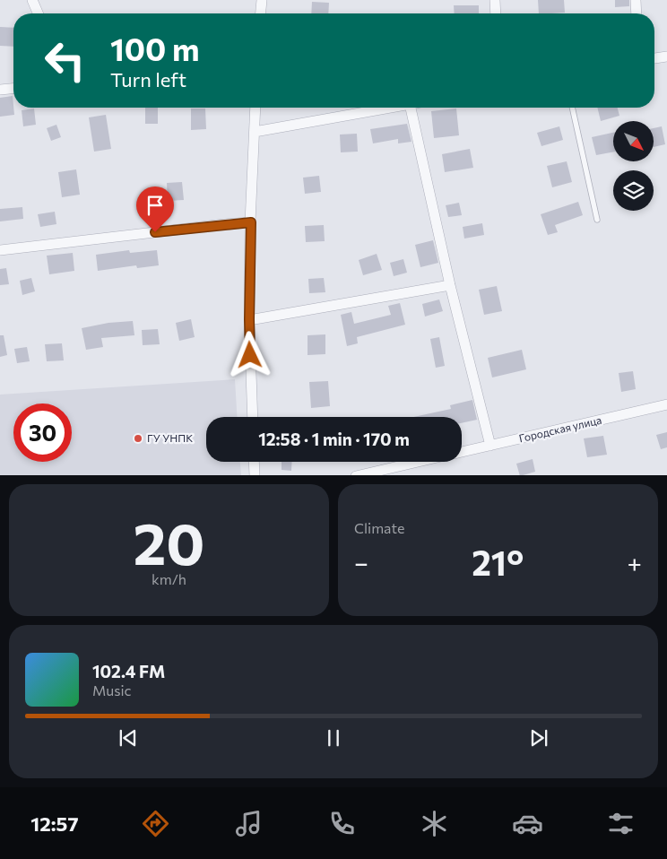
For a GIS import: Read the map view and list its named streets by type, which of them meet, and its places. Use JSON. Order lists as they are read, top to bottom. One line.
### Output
{"streets":{"street":["Городская улица"]},"places":["ГУ УНПК"],"north":"bottom right","page":{"turn":["100 m","Turn left"],"limit":"30","trip":"12:58 · 1 min · 170 m","tile":[["20","km/h"],"Climate"],"heat":["−","21°","+"],"song":["102.4 FM","Music"],"tabs":"12:57"}}
